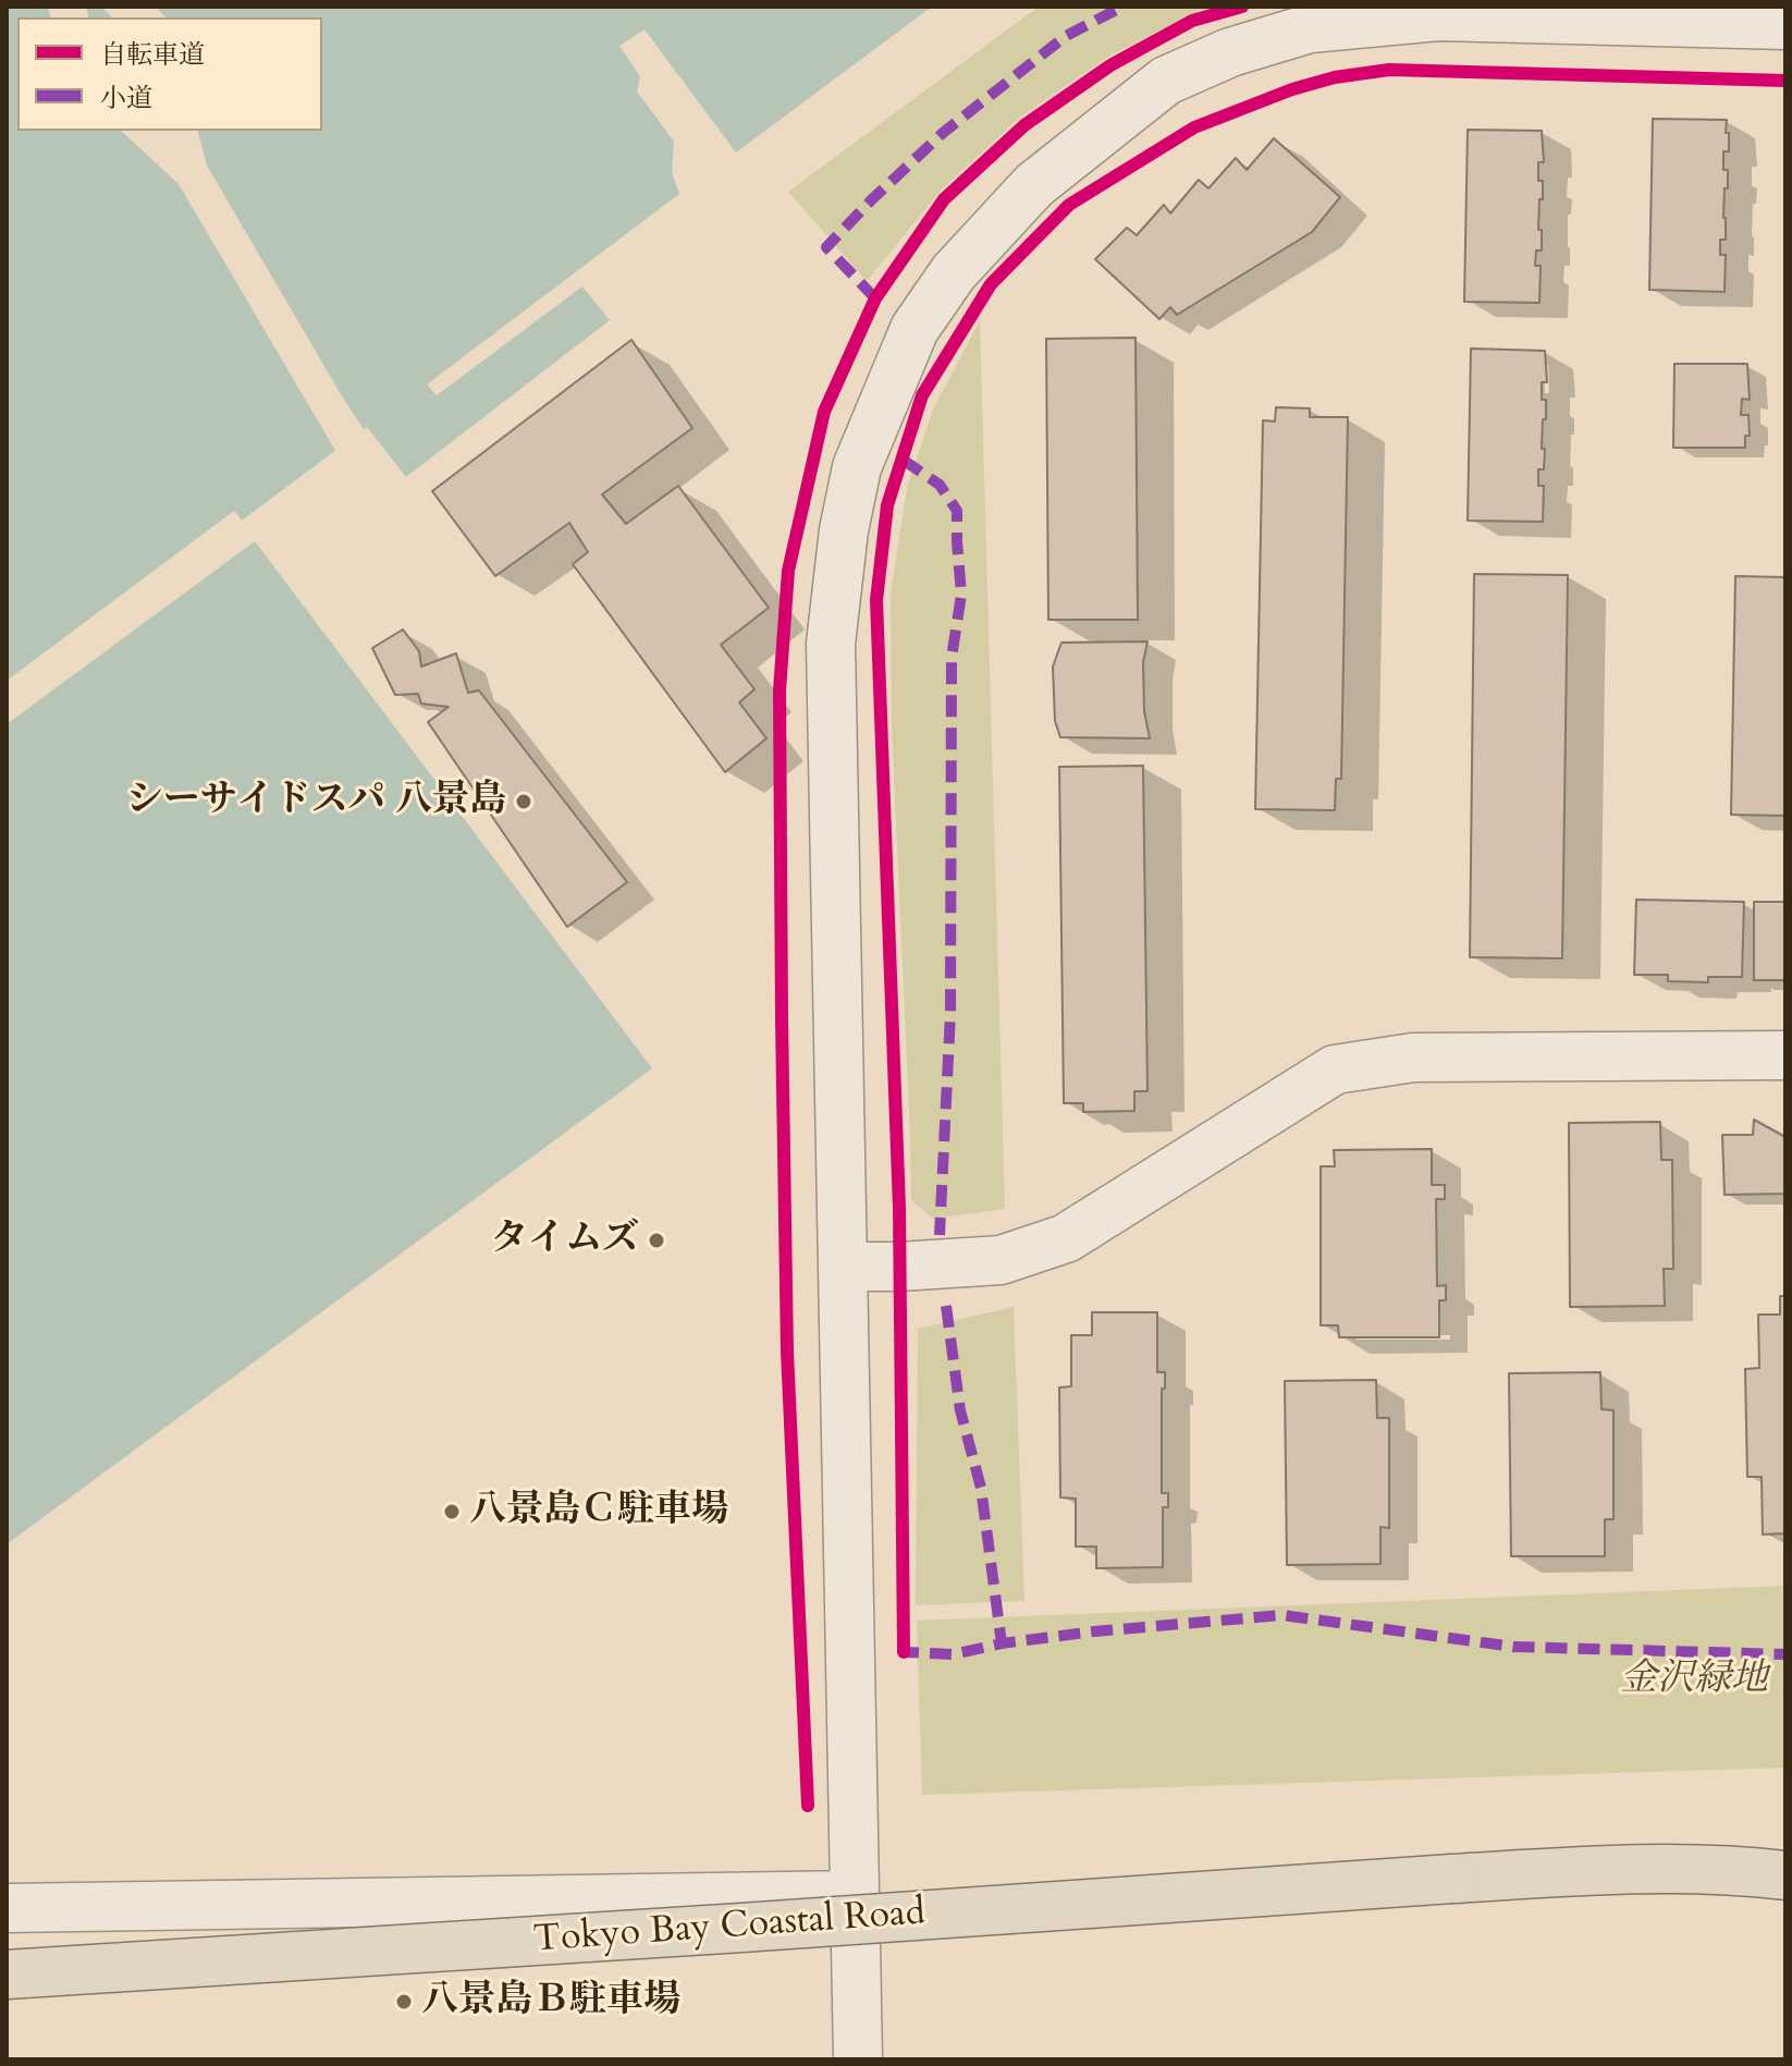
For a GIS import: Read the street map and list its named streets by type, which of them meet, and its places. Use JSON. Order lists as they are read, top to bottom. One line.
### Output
{"streets":{"highway":["Tokyo Bay Coastal Road"]},"parks":["金沢緑地"],"places":["シーサイドスパ 八景島","タイムズ","八景島Ｃ駐車場","八景島Ｂ駐車場"],"legend":["自転車道","小道"]}
